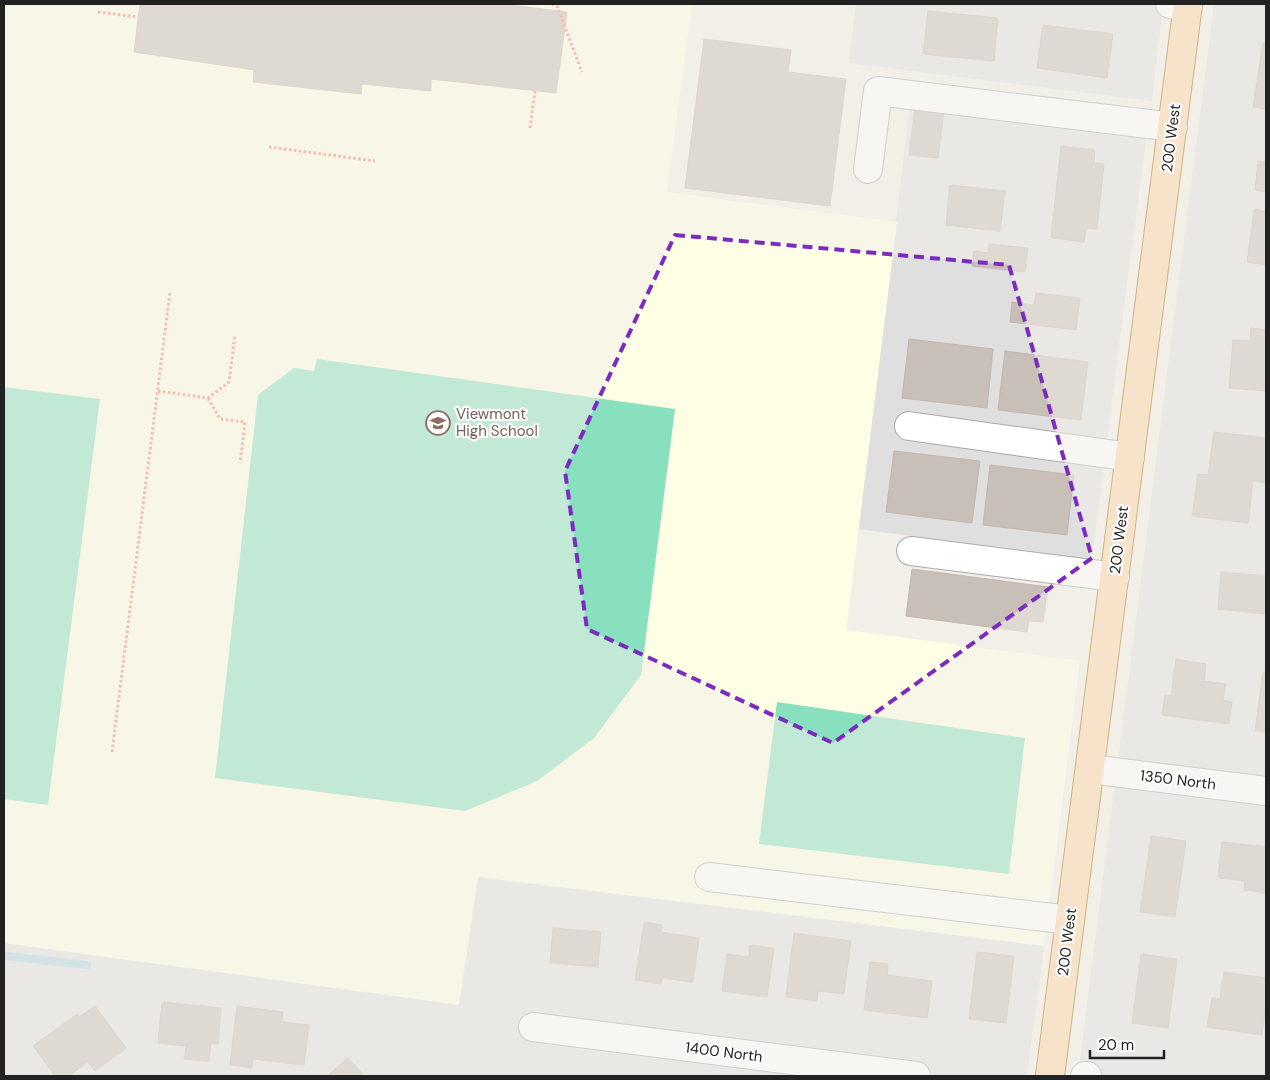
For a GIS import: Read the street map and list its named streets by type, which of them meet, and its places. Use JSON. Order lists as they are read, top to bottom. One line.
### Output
{"streets":{"main road":["200 West"],"street":["1350 North","1400 North"]},"crossings":[["200 West","1350 North"]],"places":{"school or university":["Viewmont High School"]},"scale_bar":"20 m"}
